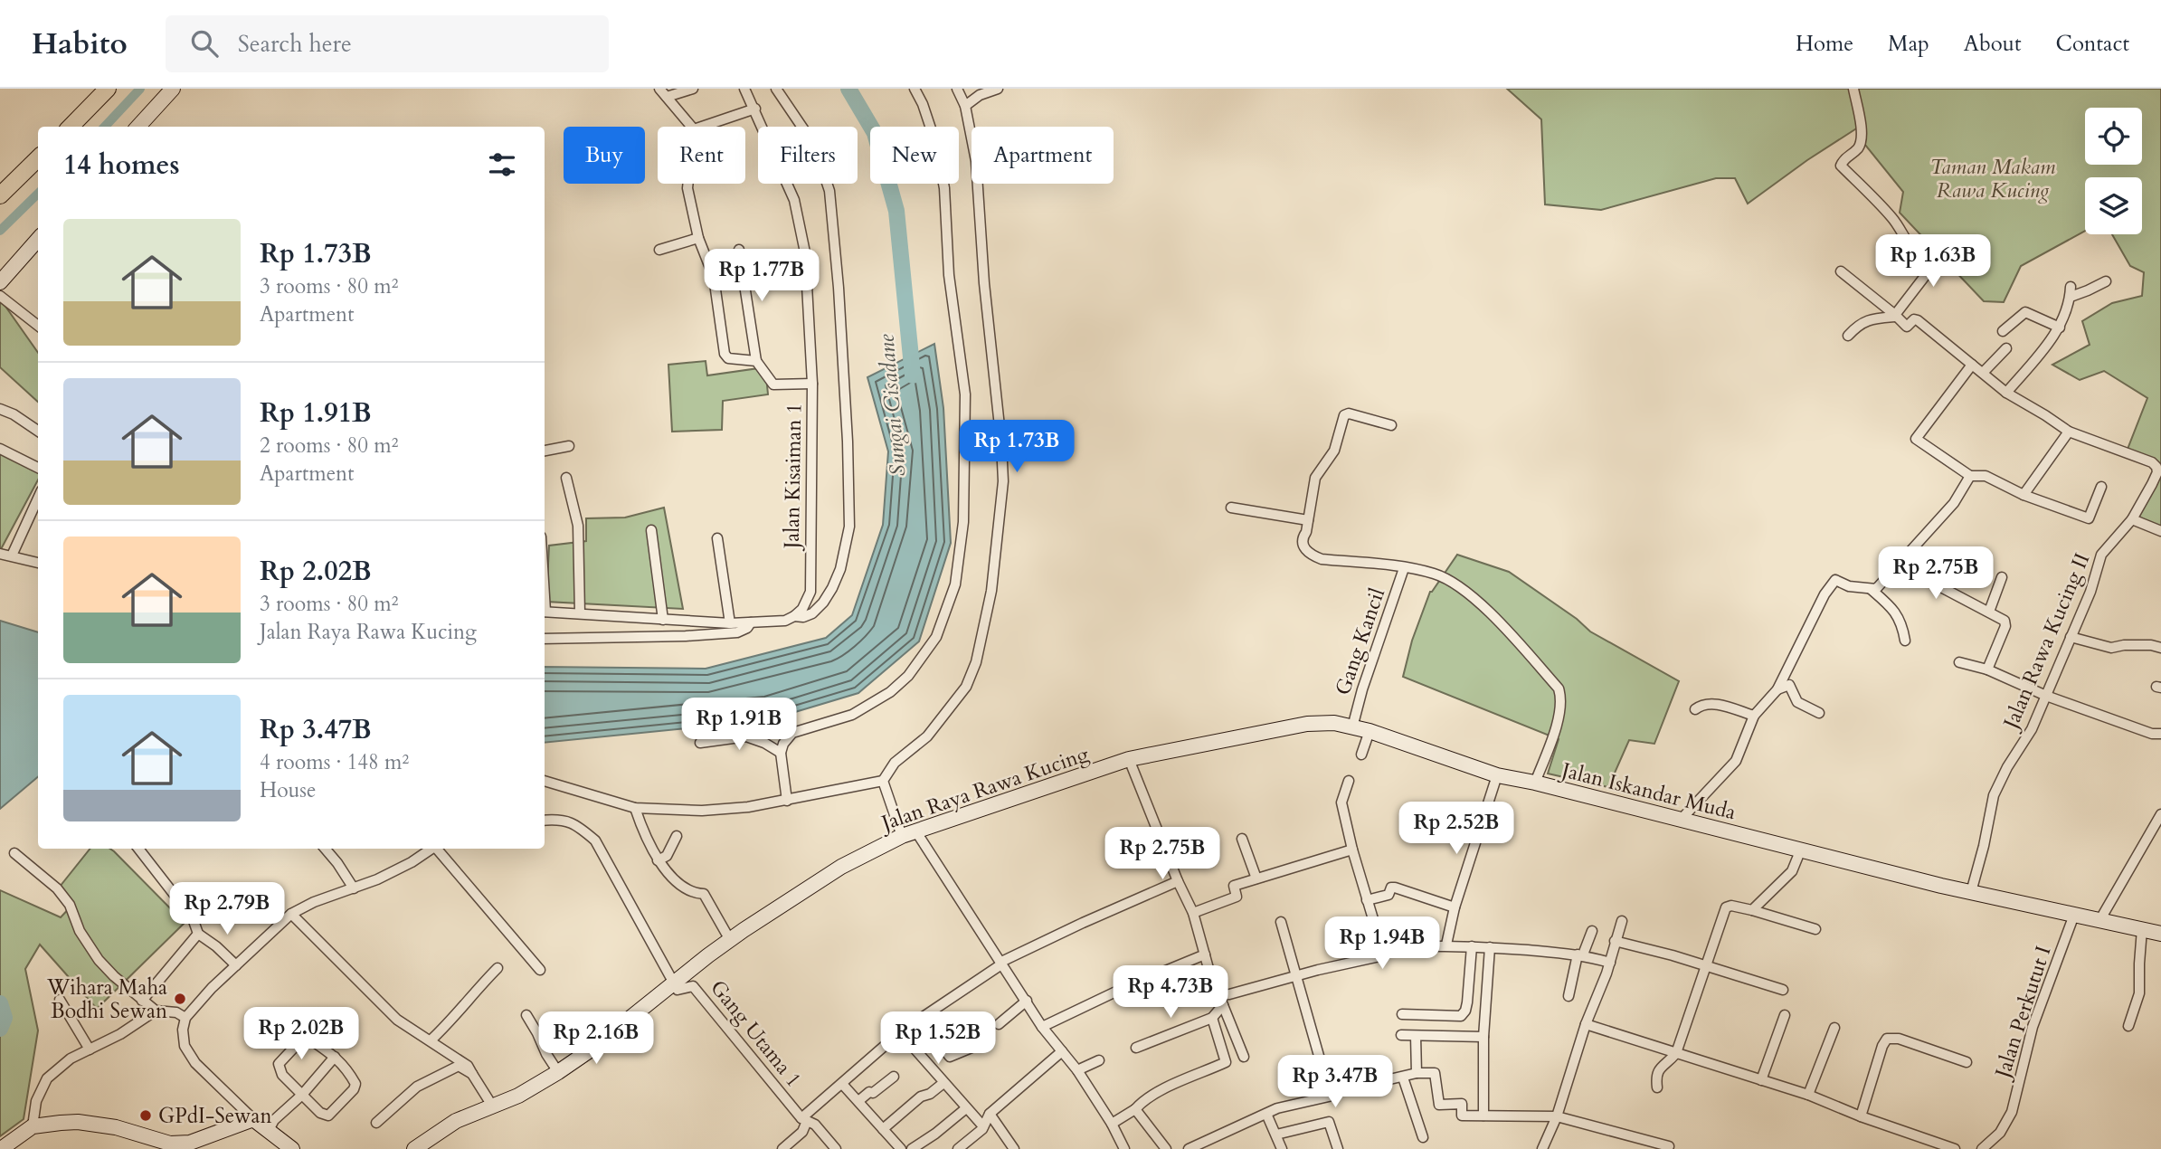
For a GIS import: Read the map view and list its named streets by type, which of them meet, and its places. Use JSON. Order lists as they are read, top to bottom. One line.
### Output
{"streets":{"street":["Jalan Kisaiman 1","Jalan Rawa Kucing II","Gang Kancil","Jalan Raya Rawa Kucing","Jalan Iskandar Muda","Jalan Perkutut I","Gang Utama 1"]},"crossings":[["Jalan Rawa Kucing II","Jalan Iskandar Muda"],["Gang Kancil","Jalan Iskandar Muda"],["Jalan Raya Rawa Kucing","Jalan Iskandar Muda"],["Jalan Raya Rawa Kucing","Gang Utama 1"],["Jalan Iskandar Muda","Jalan Perkutut I"]],"water":["Sungai Cisadane"],"parks":["Taman Makam Rawa Kucing"],"places":["Wihara Maha Bodhi Sewan","GPdI-Sewan"],"page":{"header":"Habito","search":"Search here","nav":["Home","Map","About","Contact"],"chip":["Buy","Rent","Filters","New","Apartment"],"heading":"14 homes","list":[{"name":"Rp 1.73B","note":"3 rooms · 80 m² · Apartment"},{"name":"Rp 1.91B","note":"2 rooms · 80 m² · Apartment"},{"name":"Rp 2.02B","note":"3 rooms · 80 m² · Jalan Raya Rawa Kucing"},{"name":"Rp 3.47B","note":"4 rooms · 148 m² · House"}],"price":["Rp 1.63B","Rp 1.77B","Rp 1.73B","Rp 2.75B","Rp 1.91B","Rp 2.52B","Rp 2.75B","Rp 2.79B","Rp 1.94B","Rp 4.73B","Rp 2.02B","Rp 2.16B","Rp 1.52B","Rp 3.47B"]}}
